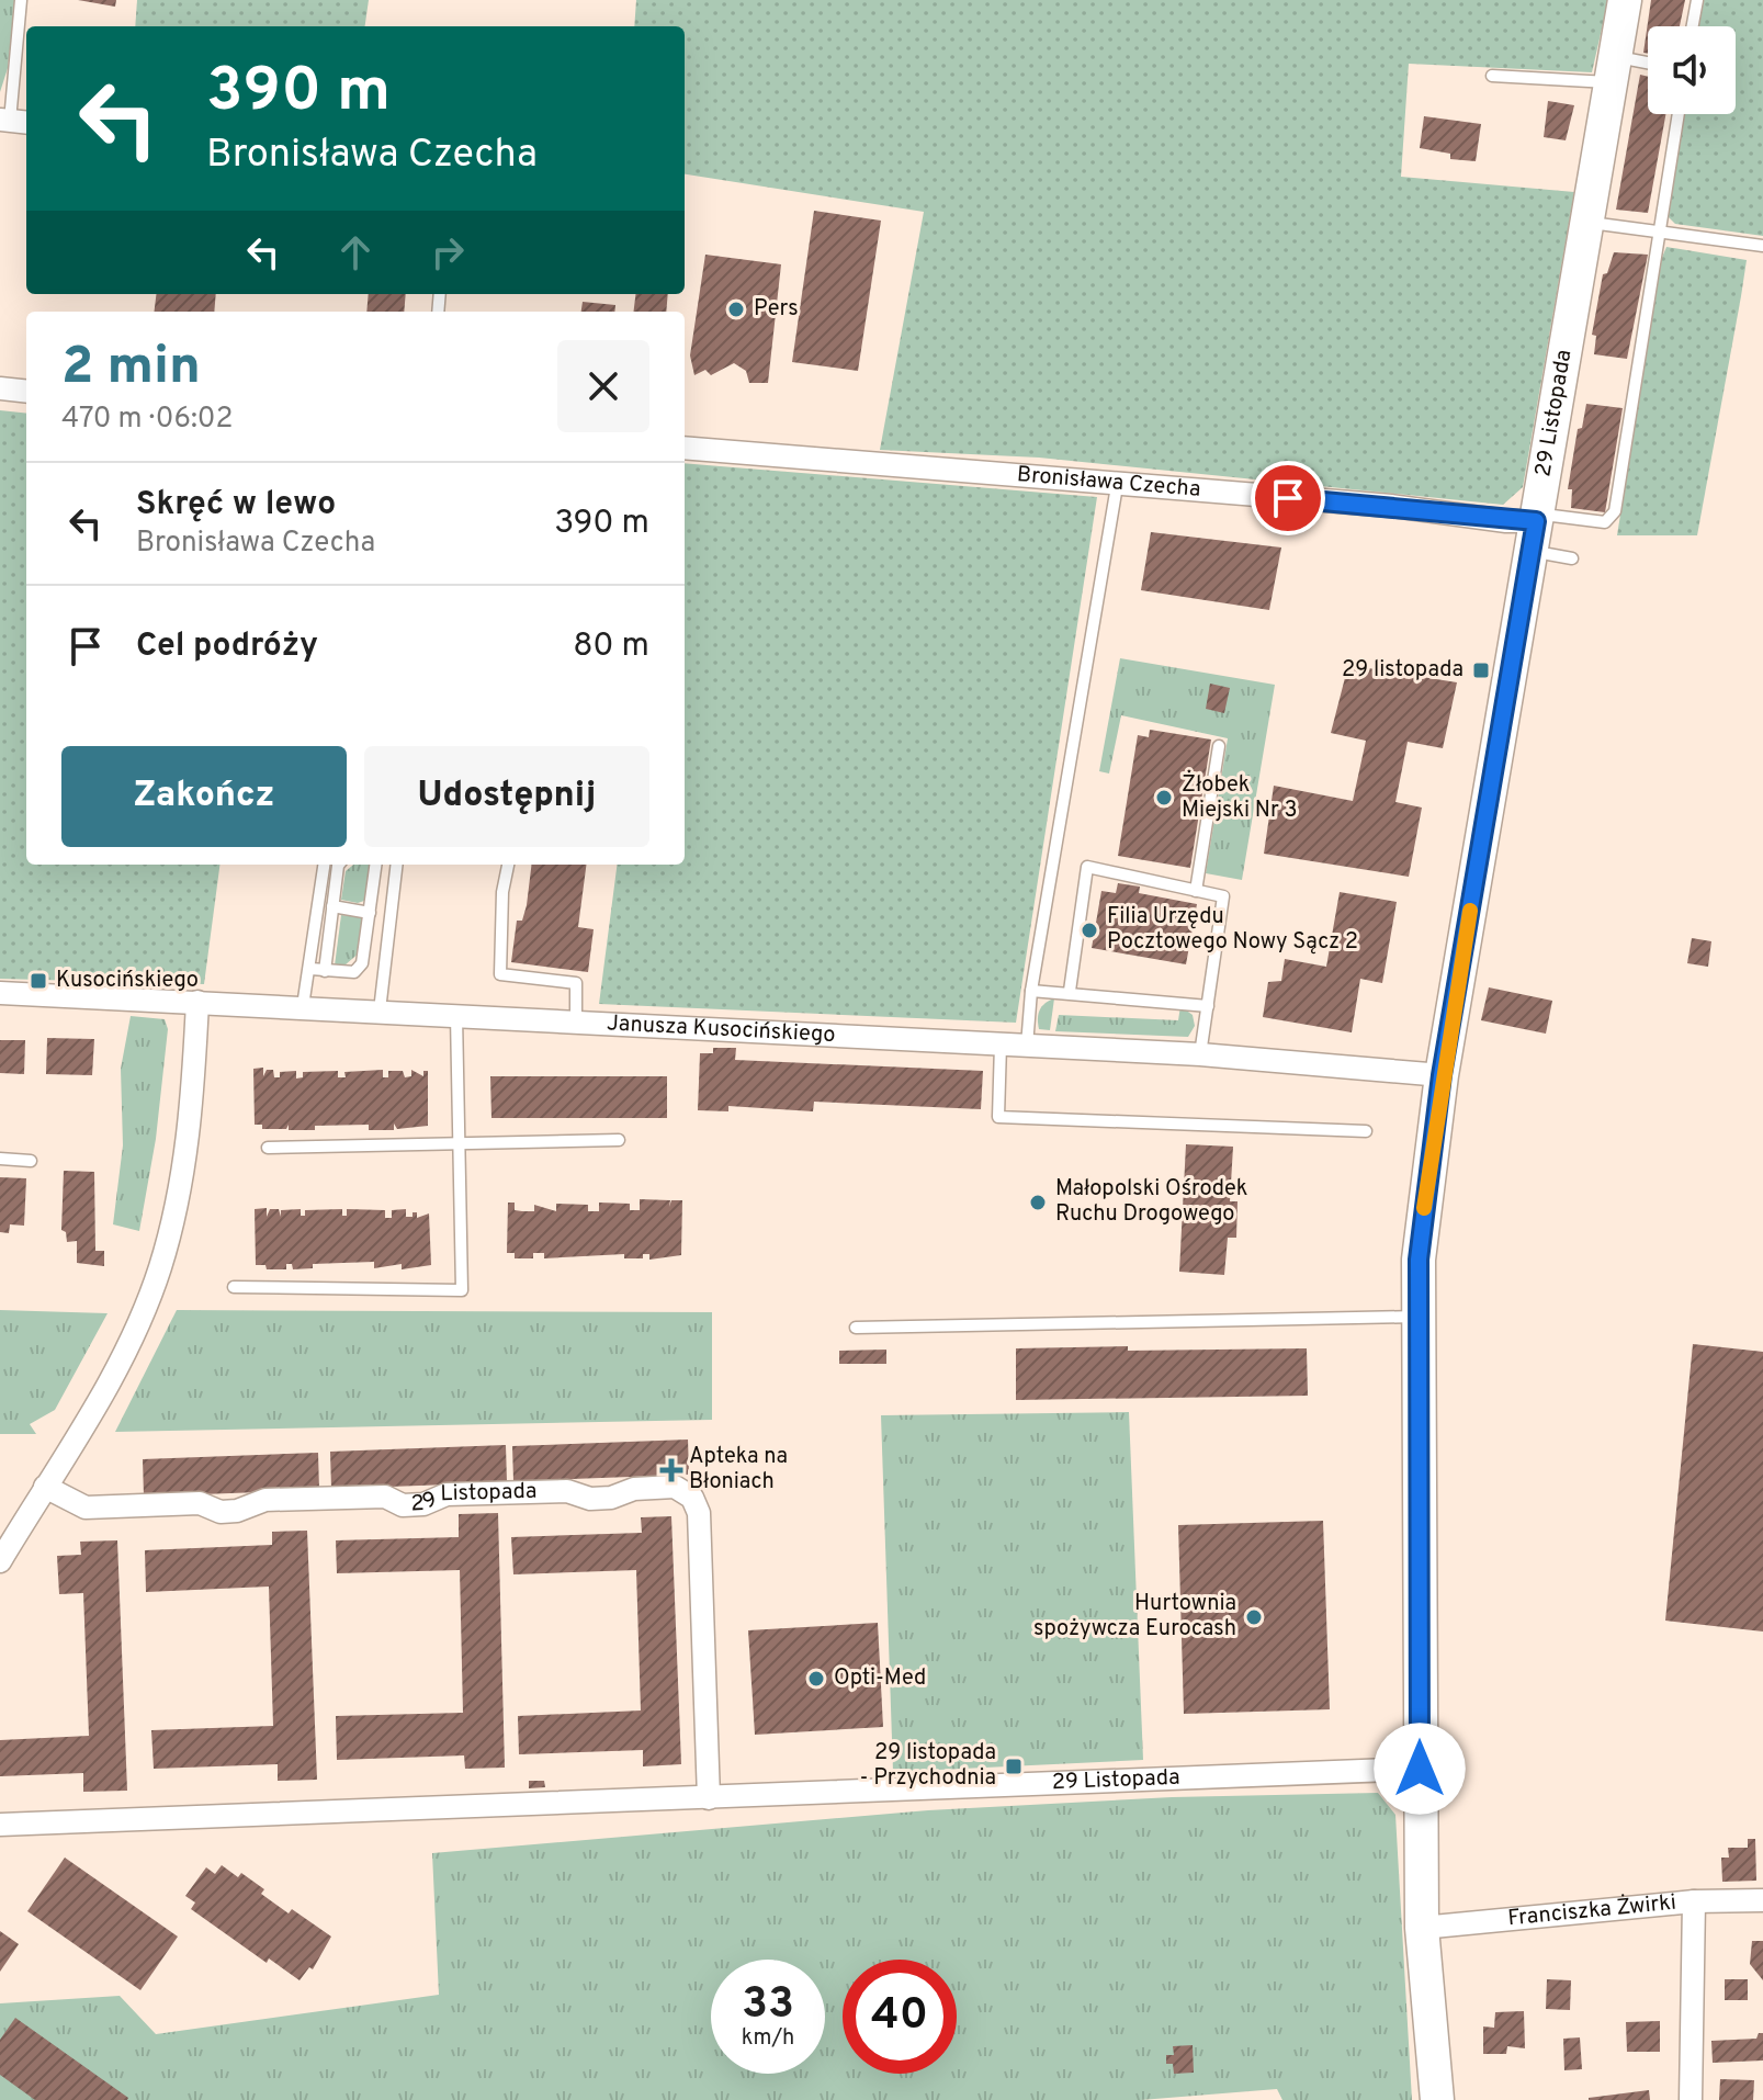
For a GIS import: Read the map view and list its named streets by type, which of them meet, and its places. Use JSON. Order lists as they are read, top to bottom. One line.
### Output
{"streets":{"street":["29 Listopada","Bronisława Czecha","Janusza Kusocińskiego","Franciszka Żwirki"]},"crossings":[["29 Listopada","Bronisława Czecha"],["29 Listopada","Janusza Kusocińskiego"],["29 Listopada","Franciszka Żwirki"]],"places":{"other":["Pers","Żłobek Miejski Nr 3","Filia Urzędu Pocztowego Nowy Sącz 2","Małopolski Ośrodek Ruchu Drogowego","Hurtownia spożywcza Eurocash","Opti-Med"],"transit":["29 listopada","Kusocińskiego","29 listopada - Przychodnia"],"health":["Apteka na Błoniach"]},"page":{"turn":["390 m","Bronisława Czecha"],"heading":["2 min","470 m · 06:02"],"list":[{"name":"Skręć w lewo","note":"Bronisława Czecha","value":"390 m"},{"name":"Cel podróży","value":"80 m"}],"buttons":["Zakończ","Udostępnij"],"speed":"33 km/h","limit":"40"}}
